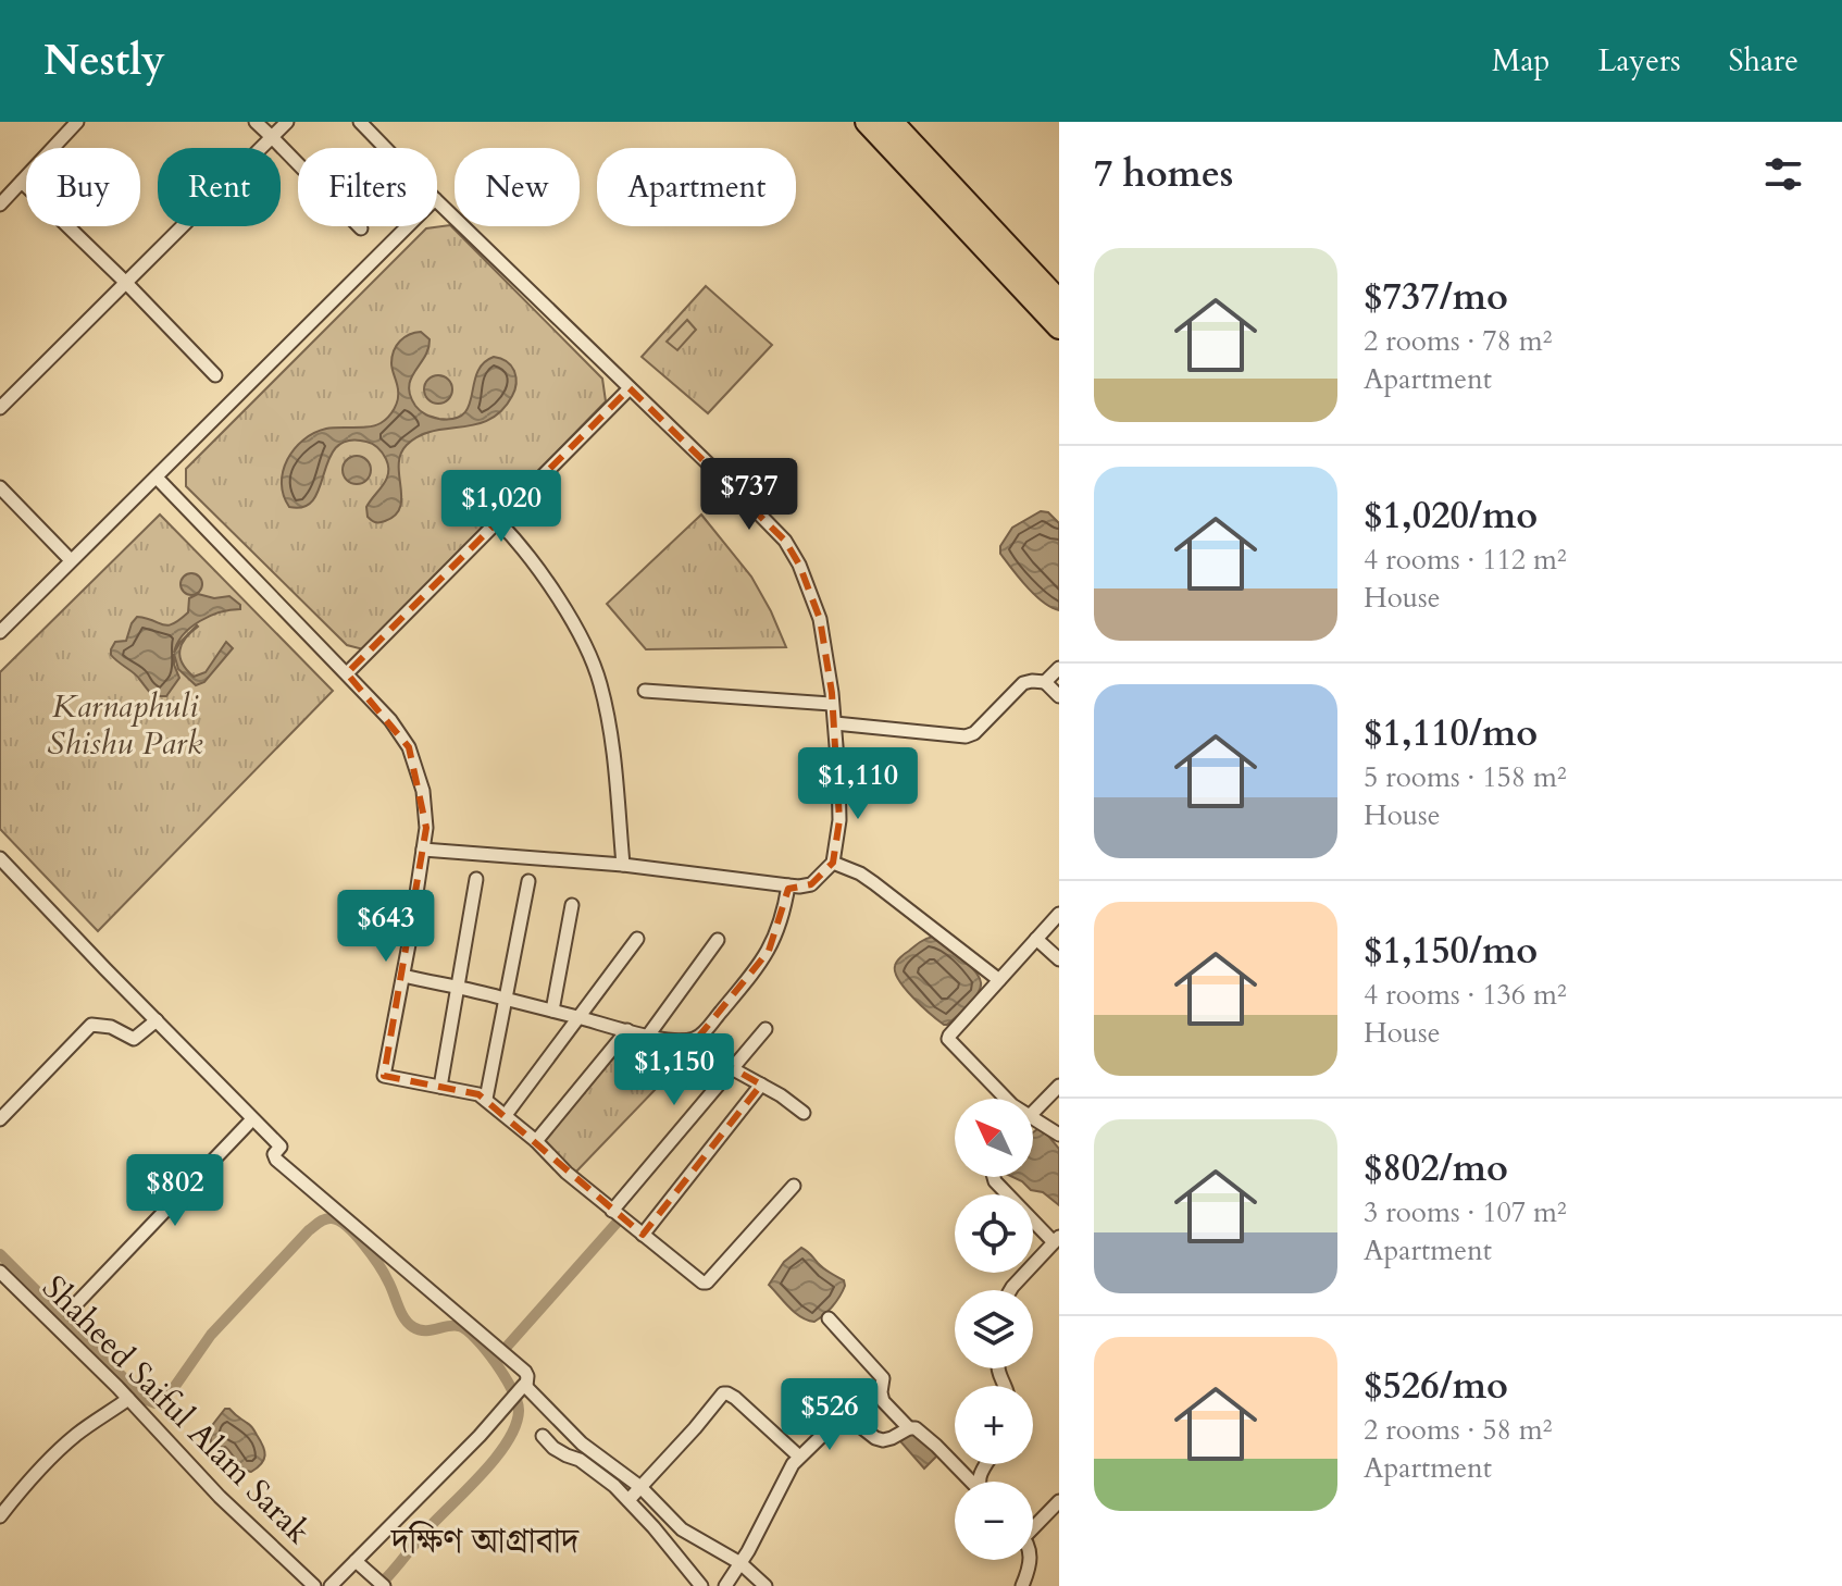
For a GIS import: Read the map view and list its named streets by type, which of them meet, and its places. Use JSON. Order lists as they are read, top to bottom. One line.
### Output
{"streets":{"street":["Shaheed Saiful Alam Sarak"]},"districts":["দক্ষিণ আগ্রাবাদ"],"parks":["Karnaphuli Shishu Park"],"north":"top left","page":{"header":"Nestly","nav":["Map","Layers","Share"],"heading":"7 homes","chip":["Buy","Rent","Filters","New","Apartment"],"list":[{"name":"$737/mo","note":"2 rooms · 78 m² · Apartment"},{"name":"$1,020/mo","note":"4 rooms · 112 m² · House"},{"name":"$1,110/mo","note":"5 rooms · 158 m² · House"},{"name":"$1,150/mo","note":"4 rooms · 136 m² · House"},{"name":"$802/mo","note":"3 rooms · 107 m² · Apartment"},{"name":"$526/mo","note":"2 rooms · 58 m² · Apartment"}],"price":["$737","$1,020","$1,110","$643","$1,150","$802","$526"],"map_buttons":["+","−"]}}
